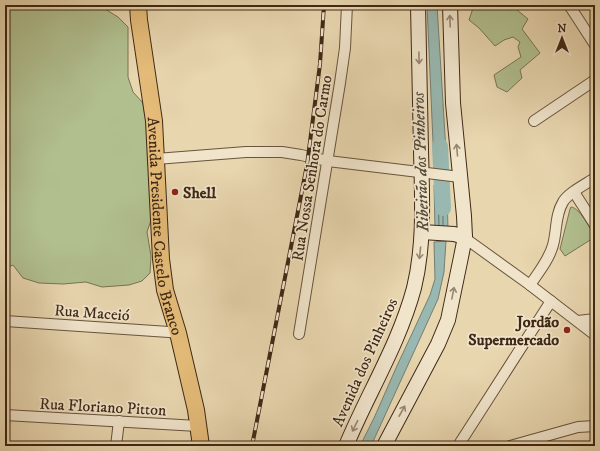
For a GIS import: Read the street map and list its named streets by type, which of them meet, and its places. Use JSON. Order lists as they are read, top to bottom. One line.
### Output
{"streets":{"main road":["Avenida Presidente Castelo Branco"],"street":["Rua Nossa Senhora do Carmo","Rua Maceió","Avenida dos Pinheiros","Rua Floriano Pitton"]},"crossings":[["Avenida Presidente Castelo Branco","Rua Maceió"],["Avenida Presidente Castelo Branco","Rua Floriano Pitton"]],"water":["Ribeirão dos Pinheiros"],"places":["Shell","Jordão Supermercado"],"north":"top"}
